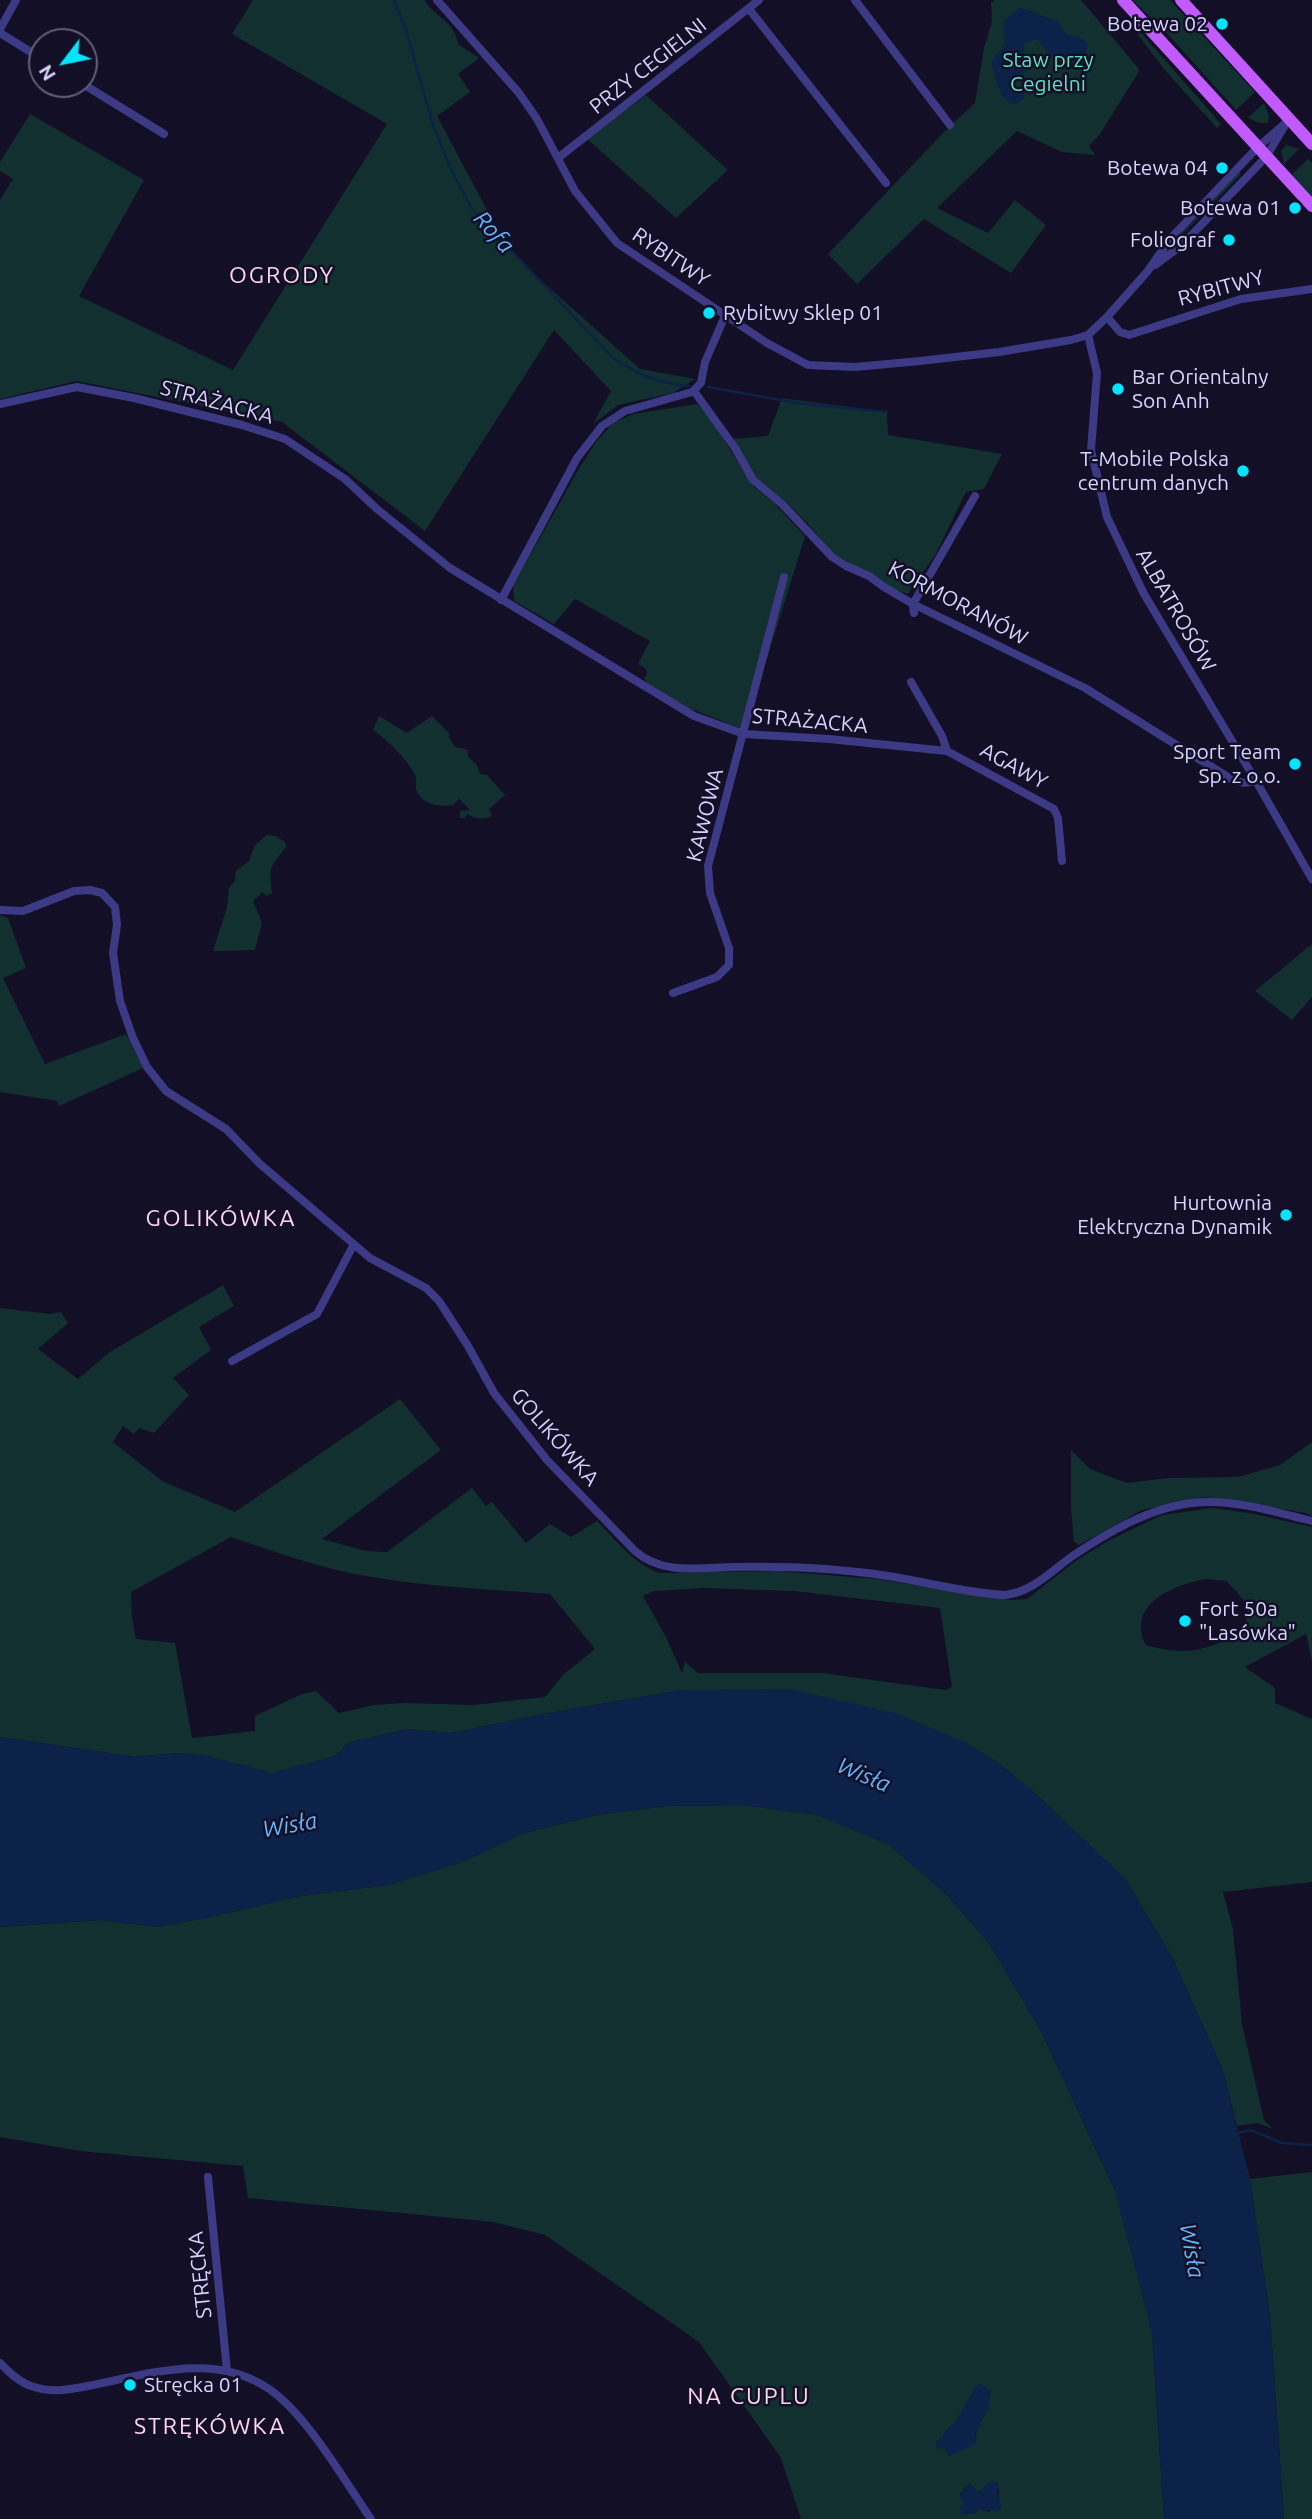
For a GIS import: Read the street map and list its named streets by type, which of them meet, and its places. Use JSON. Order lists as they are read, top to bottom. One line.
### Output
{"streets":{"street":["PRZY CEGIELNI","RYBITWY","STRAŻACKA","KORMORANÓW","ALBATROSÓW","AGAWY","KAWOWA","GOLIKÓWKA","STRĘCKA"]},"crossings":[["PRZY CEGIELNI","RYBITWY"],["RYBITWY","ALBATROSÓW"],["STRAŻACKA","AGAWY"],["STRAŻACKA","KAWOWA"],["KORMORANÓW","ALBATROSÓW"]],"districts":["OGRODY","GOLIKÓWKA","NA CUPLU","STRĘKÓWKA"],"water":["Rofa","Wisła"],"parks":["Staw przy Cegielni"],"places":["Botewa 02","Botewa 04","Botewa 01","Foliograf","Rybitwy Sklep 01","Bar Orientalny Son Anh","T‑Mobile Polska centrum danych","Sport Team Sp. z o.o.","Hurtownia Elektryczna Dynamik","Fort 50a \"Lasówka\"","Stręcka 01"],"north":"bottom left"}
